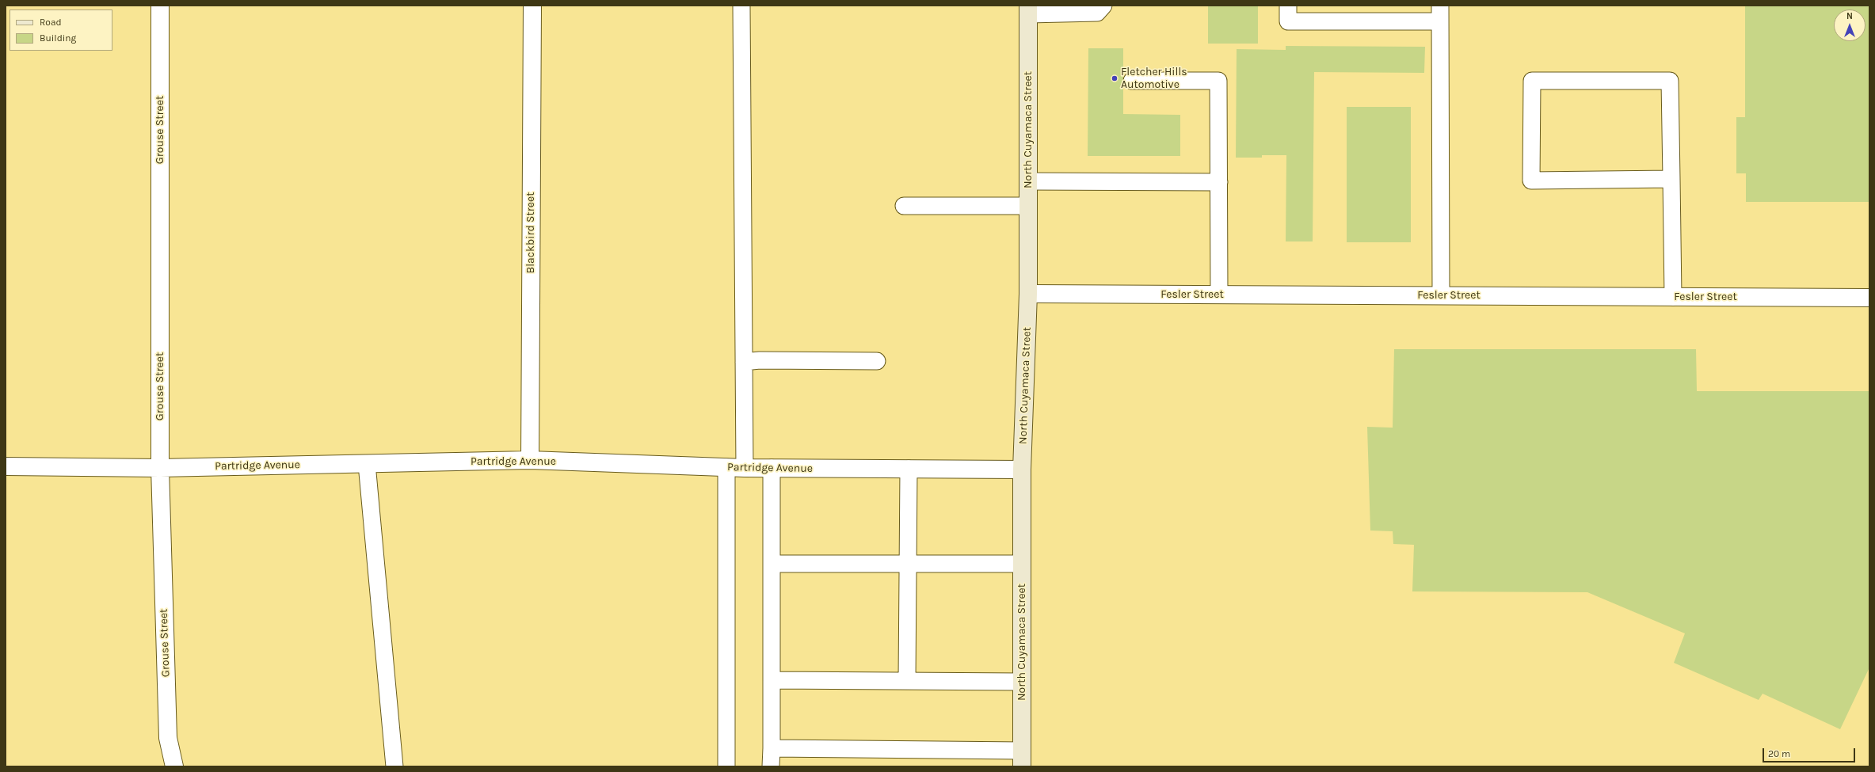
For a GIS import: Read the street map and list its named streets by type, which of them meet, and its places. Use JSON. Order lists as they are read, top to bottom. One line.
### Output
{"streets":{"main road":["North Cuyamaca Street"],"street":["Grouse Street","Blackbird Street","Fesler Street","Partridge Avenue"]},"crossings":[["Grouse Street","Partridge Avenue"],["North Cuyamaca Street","Fesler Street"],["North Cuyamaca Street","Partridge Avenue"],["Blackbird Street","Partridge Avenue"]],"places":["Fletcher Hills Automotive"],"legend":["Road","Building"],"scale_bar":"20 m","north":"top"}
